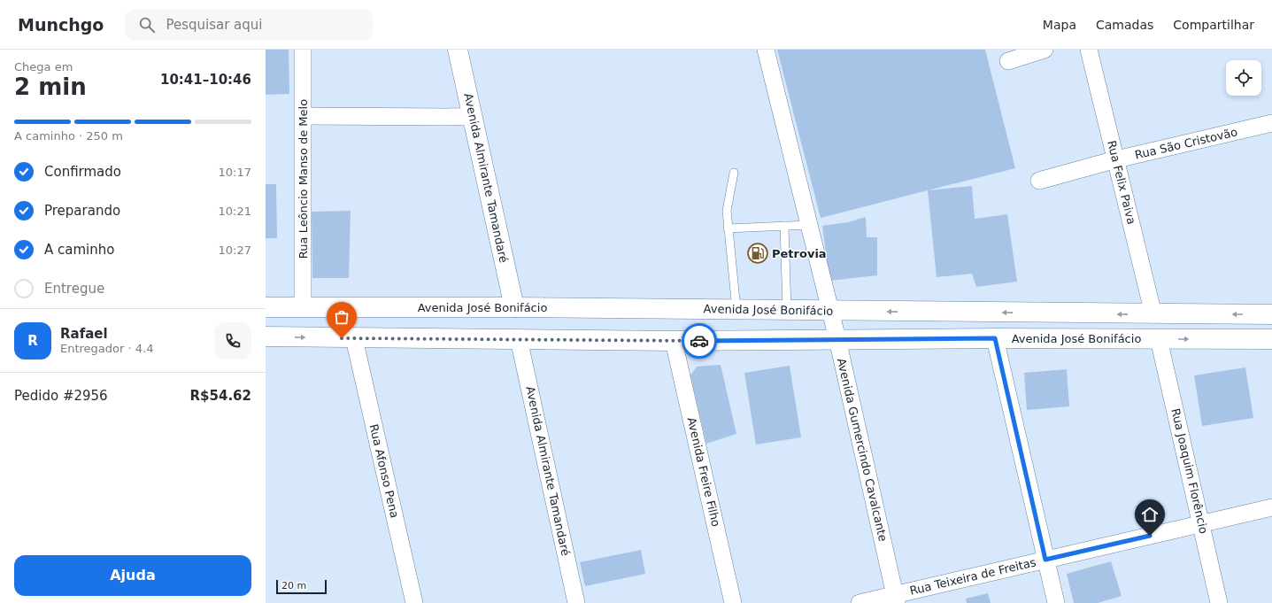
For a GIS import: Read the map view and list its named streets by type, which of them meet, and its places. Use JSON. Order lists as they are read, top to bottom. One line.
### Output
{"streets":{"main road":["Avenida Almirante Tamandaré","Avenida José Bonifácio"],"street":["Rua São Cristovão","Rua Leôncio Manso de Melo","Rua Felix Paiva","Avenida Gumercindo Cavalcante","Rua Afonso Pena","Rua Joaquim Florêncio","Avenida Freire Filho","Rua Teixeira de Freitas"]},"crossings":[["Rua São Cristovão","Rua Felix Paiva"],["Avenida Almirante Tamandaré","Avenida José Bonifácio"],["Rua Leôncio Manso de Melo","Avenida José Bonifácio"],["Rua Felix Paiva","Avenida José Bonifácio"],["Avenida José Bonifácio","Avenida Gumercindo Cavalcante"],["Avenida José Bonifácio","Rua Afonso Pena"],["Avenida José Bonifácio","Rua Joaquim Florêncio"],["Avenida José Bonifácio","Avenida Freire Filho"],["Avenida Gumercindo Cavalcante","Rua Teixeira de Freitas"],["Rua Joaquim Florêncio","Rua Teixeira de Freitas"]],"places":{"fuel station":["Petrovia"]},"scale_bar":"20 m","page":{"header":"Munchgo","search":"Pesquisar aqui","nav":["Mapa","Camadas","Compartilhar"],"heading":["2 min","Chega em","10:41–10:46"],"panel":["Rafael","Entregador · 4.4","Pedido #2956","R$54.62"],"bar":"A caminho · 250 m","list":[["Confirmado","10:17"],["Preparando","10:21"],["A caminho","10:27"],"Entregue"],"round":"R","buttons":"Ajuda","scale":"20 m"}}
